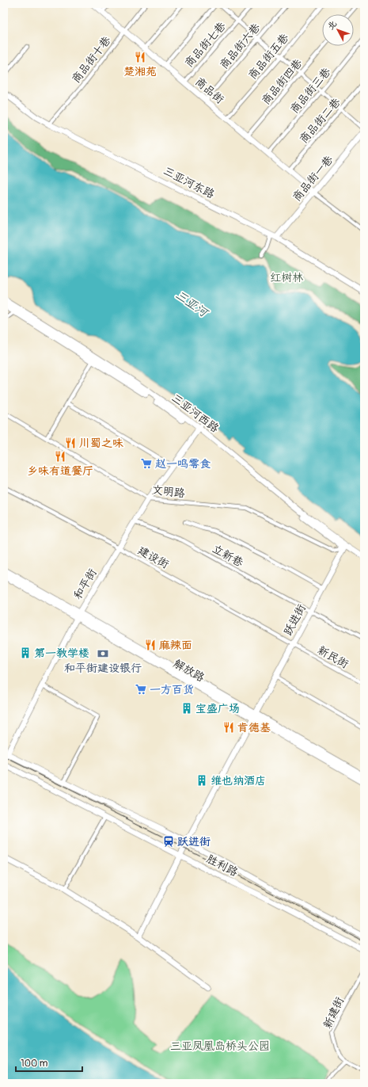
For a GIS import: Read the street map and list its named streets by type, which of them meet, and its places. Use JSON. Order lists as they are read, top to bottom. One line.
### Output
{"streets":{"main road":["商品街","商品街一巷","三亚河东路","三亚河西路","和平街","跃进街","解放路","胜利路"],"street":["商品街七巷","商品街六巷","商品街五巷","商品街十巷","商品街四巷","商品街三巷","商品街二巷","文明路","立新巷","建设街","新民街","新建街"]},"crossings":[["商品街七巷","商品街"],["商品街六巷","商品街"],["商品街五巷","商品街"],["商品街十巷","商品街"],["商品街十巷","三亚河东路"],["商品街四巷","商品街"],["商品街","商品街三巷"],["商品街","商品街二巷"],["商品街","商品街一巷"],["商品街一巷","三亚河东路"],["三亚河西路","文明路"],["三亚河西路","和平街"],["三亚河西路","跃进街"],["文明路","和平街"],["文明路","跃进街"],["立新巷","和平街"],["立新巷","跃进街"],["建设街","和平街"],["建设街","跃进街"],["建设街","新民街"],["和平街","解放路"],["和平街","胜利路"],["跃进街","新民街"],["跃进街","解放路"],["跃进街","胜利路"]],"water":["三亚河"],"parks":["红树林","三亚凤凰岛桥头公园"],"places":{"restaurant":["楚湘苑","川蜀之味","乡味有道餐厅","麻辣面","肯德基"],"supermarket":["赵一鸣零食","一方百货"],"building":["第一教学楼","宝盛广场","维也纳酒店"],"bank":["和平街建设银行"],"station":["跃进街"]},"scale_bar":"100 m","north":"top left"}
